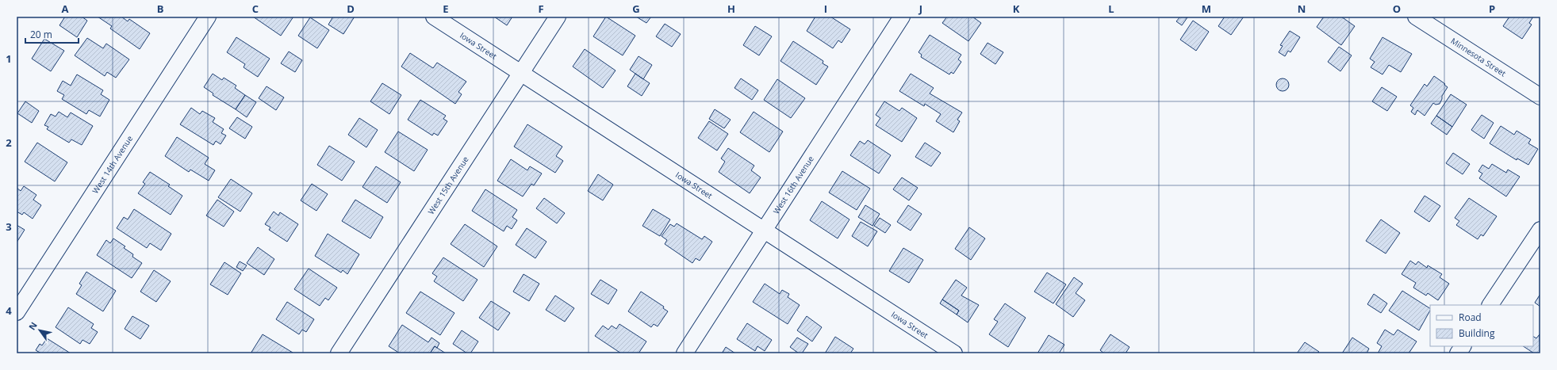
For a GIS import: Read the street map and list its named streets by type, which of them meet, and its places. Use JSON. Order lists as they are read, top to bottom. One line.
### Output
{"streets":{"street":["Iowa Street","Minnesota Street","West 14th Avenue","West 16th Avenue","West 15th Avenue"]},"crossings":[["Iowa Street","West 16th Avenue"],["Iowa Street","West 15th Avenue"]],"legend":["Road","Building"],"scale_bar":"20 m","north":"top left","grid":{"columns":["A","B","C","D","E","F","G","H","I","J","K","L","M","N","O","P"],"rows":["1","2","3","4"]}}
